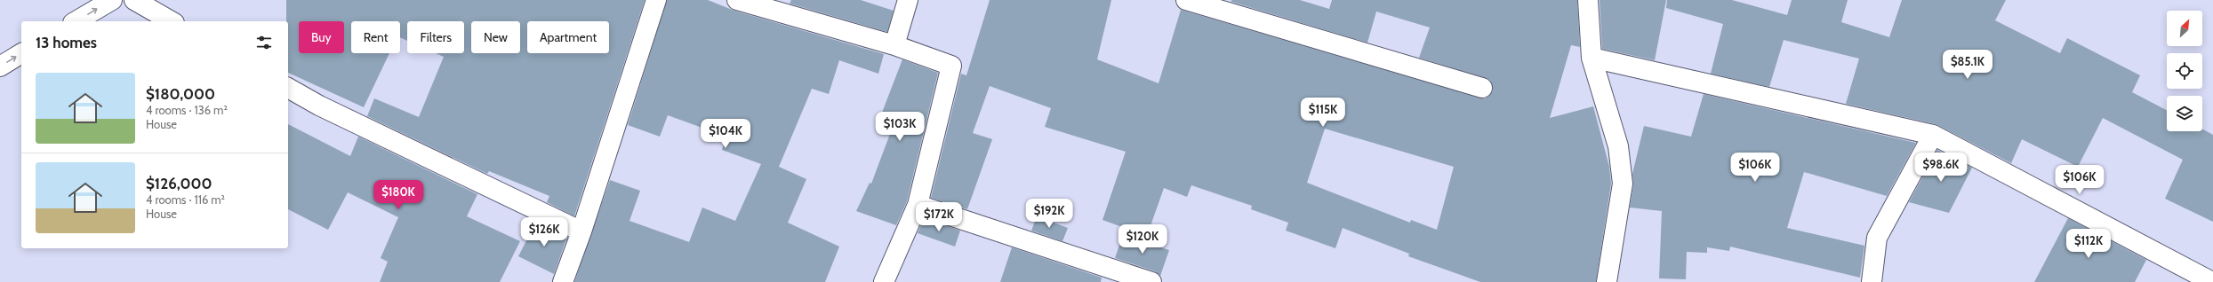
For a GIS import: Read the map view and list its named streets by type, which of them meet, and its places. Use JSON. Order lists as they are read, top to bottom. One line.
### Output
{"north":"top right","page":{"chip":["Buy","Rent","Filters","New","Apartment"],"heading":"13 homes","price":["$85.1K","$115K","$103K","$104K","$106K","$98.6K","$106K","$180K","$192K","$172K","$126K","$120K","$112K"],"list":[{"name":"$180,000","note":"4 rooms · 136 m² · House"},{"name":"$126,000","note":"4 rooms · 116 m² · House"}]}}
